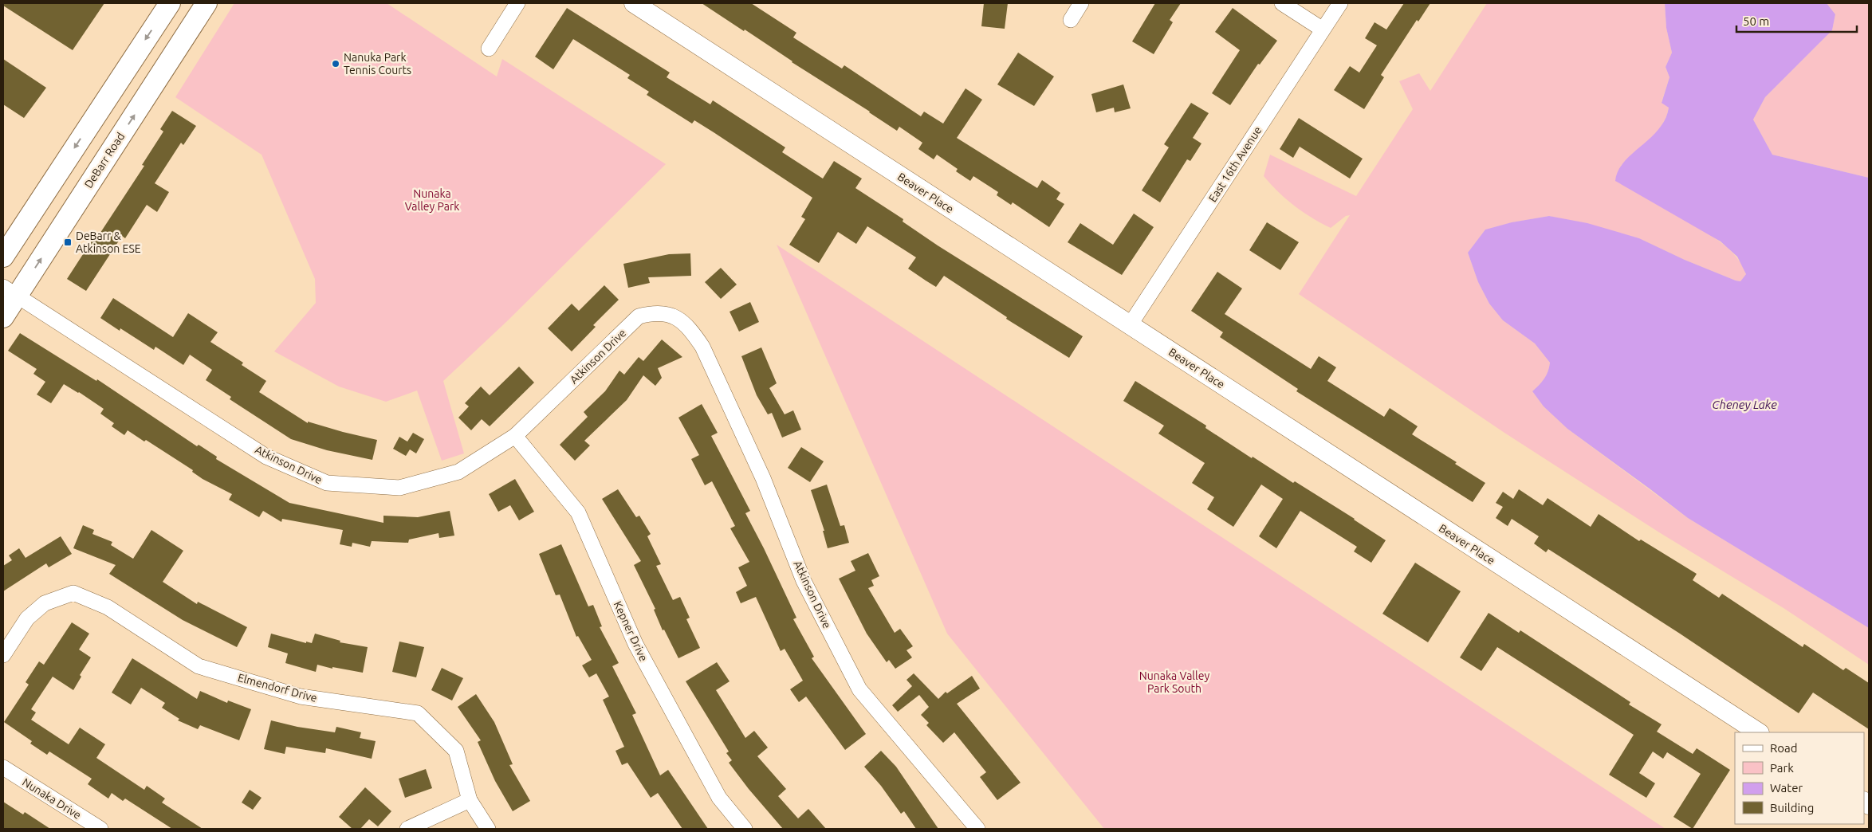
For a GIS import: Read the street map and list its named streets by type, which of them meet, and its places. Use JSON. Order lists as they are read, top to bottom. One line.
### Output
{"streets":{"main road":["DeBarr Road"],"street":["East 16th Avenue","Beaver Place","Atkinson Drive","Kepner Drive","Elmendorf Drive","Nunaka Drive"]},"crossings":[["DeBarr Road","Atkinson Drive"],["East 16th Avenue","Beaver Place"],["Atkinson Drive","Kepner Drive"]],"water":["Cheney Lake"],"parks":["Nunaka Valley Park","Nunaka Valley Park South"],"places":{"other":["Nanuka Park Tennis Courts"],"transit":["DeBarr & Atkinson ESE"]},"legend":["Road","Park","Water","Building"],"scale_bar":"50 m"}
